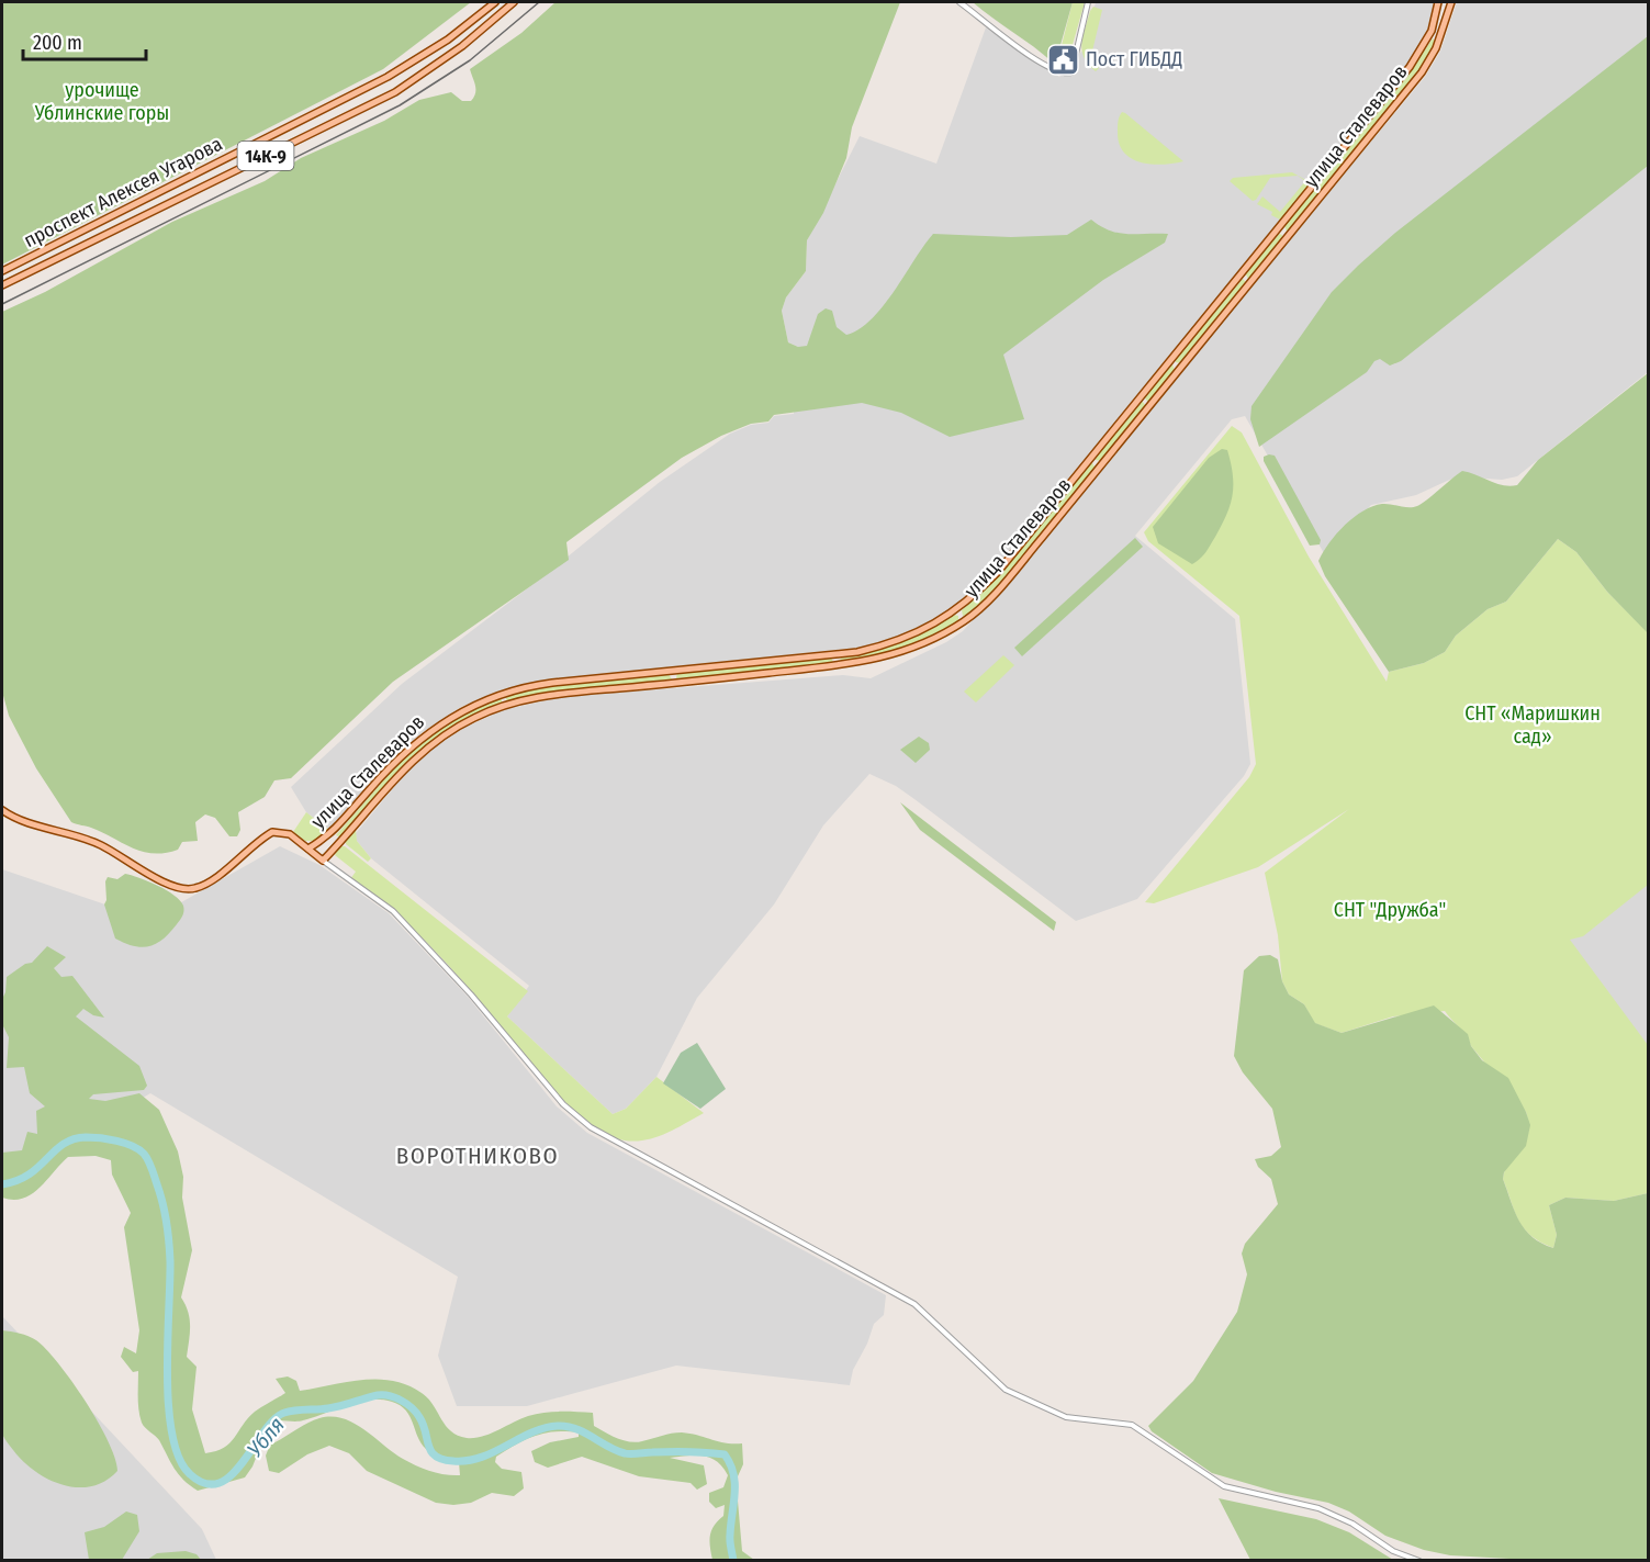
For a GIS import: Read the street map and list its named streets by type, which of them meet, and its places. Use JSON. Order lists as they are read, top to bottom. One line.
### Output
{"streets":{"main road":["улица Сталеваров","14К-9","проспект Алексея Угарова"]},"districts":["ВОРОТНИКОВО"],"water":["Убля"],"parks":["урочище Ублинские горы","СНТ «Маришкин сад»","СНТ \"Дружба\""],"places":{"public building":["Пост ГИБДД"]},"scale_bar":"200 m"}
